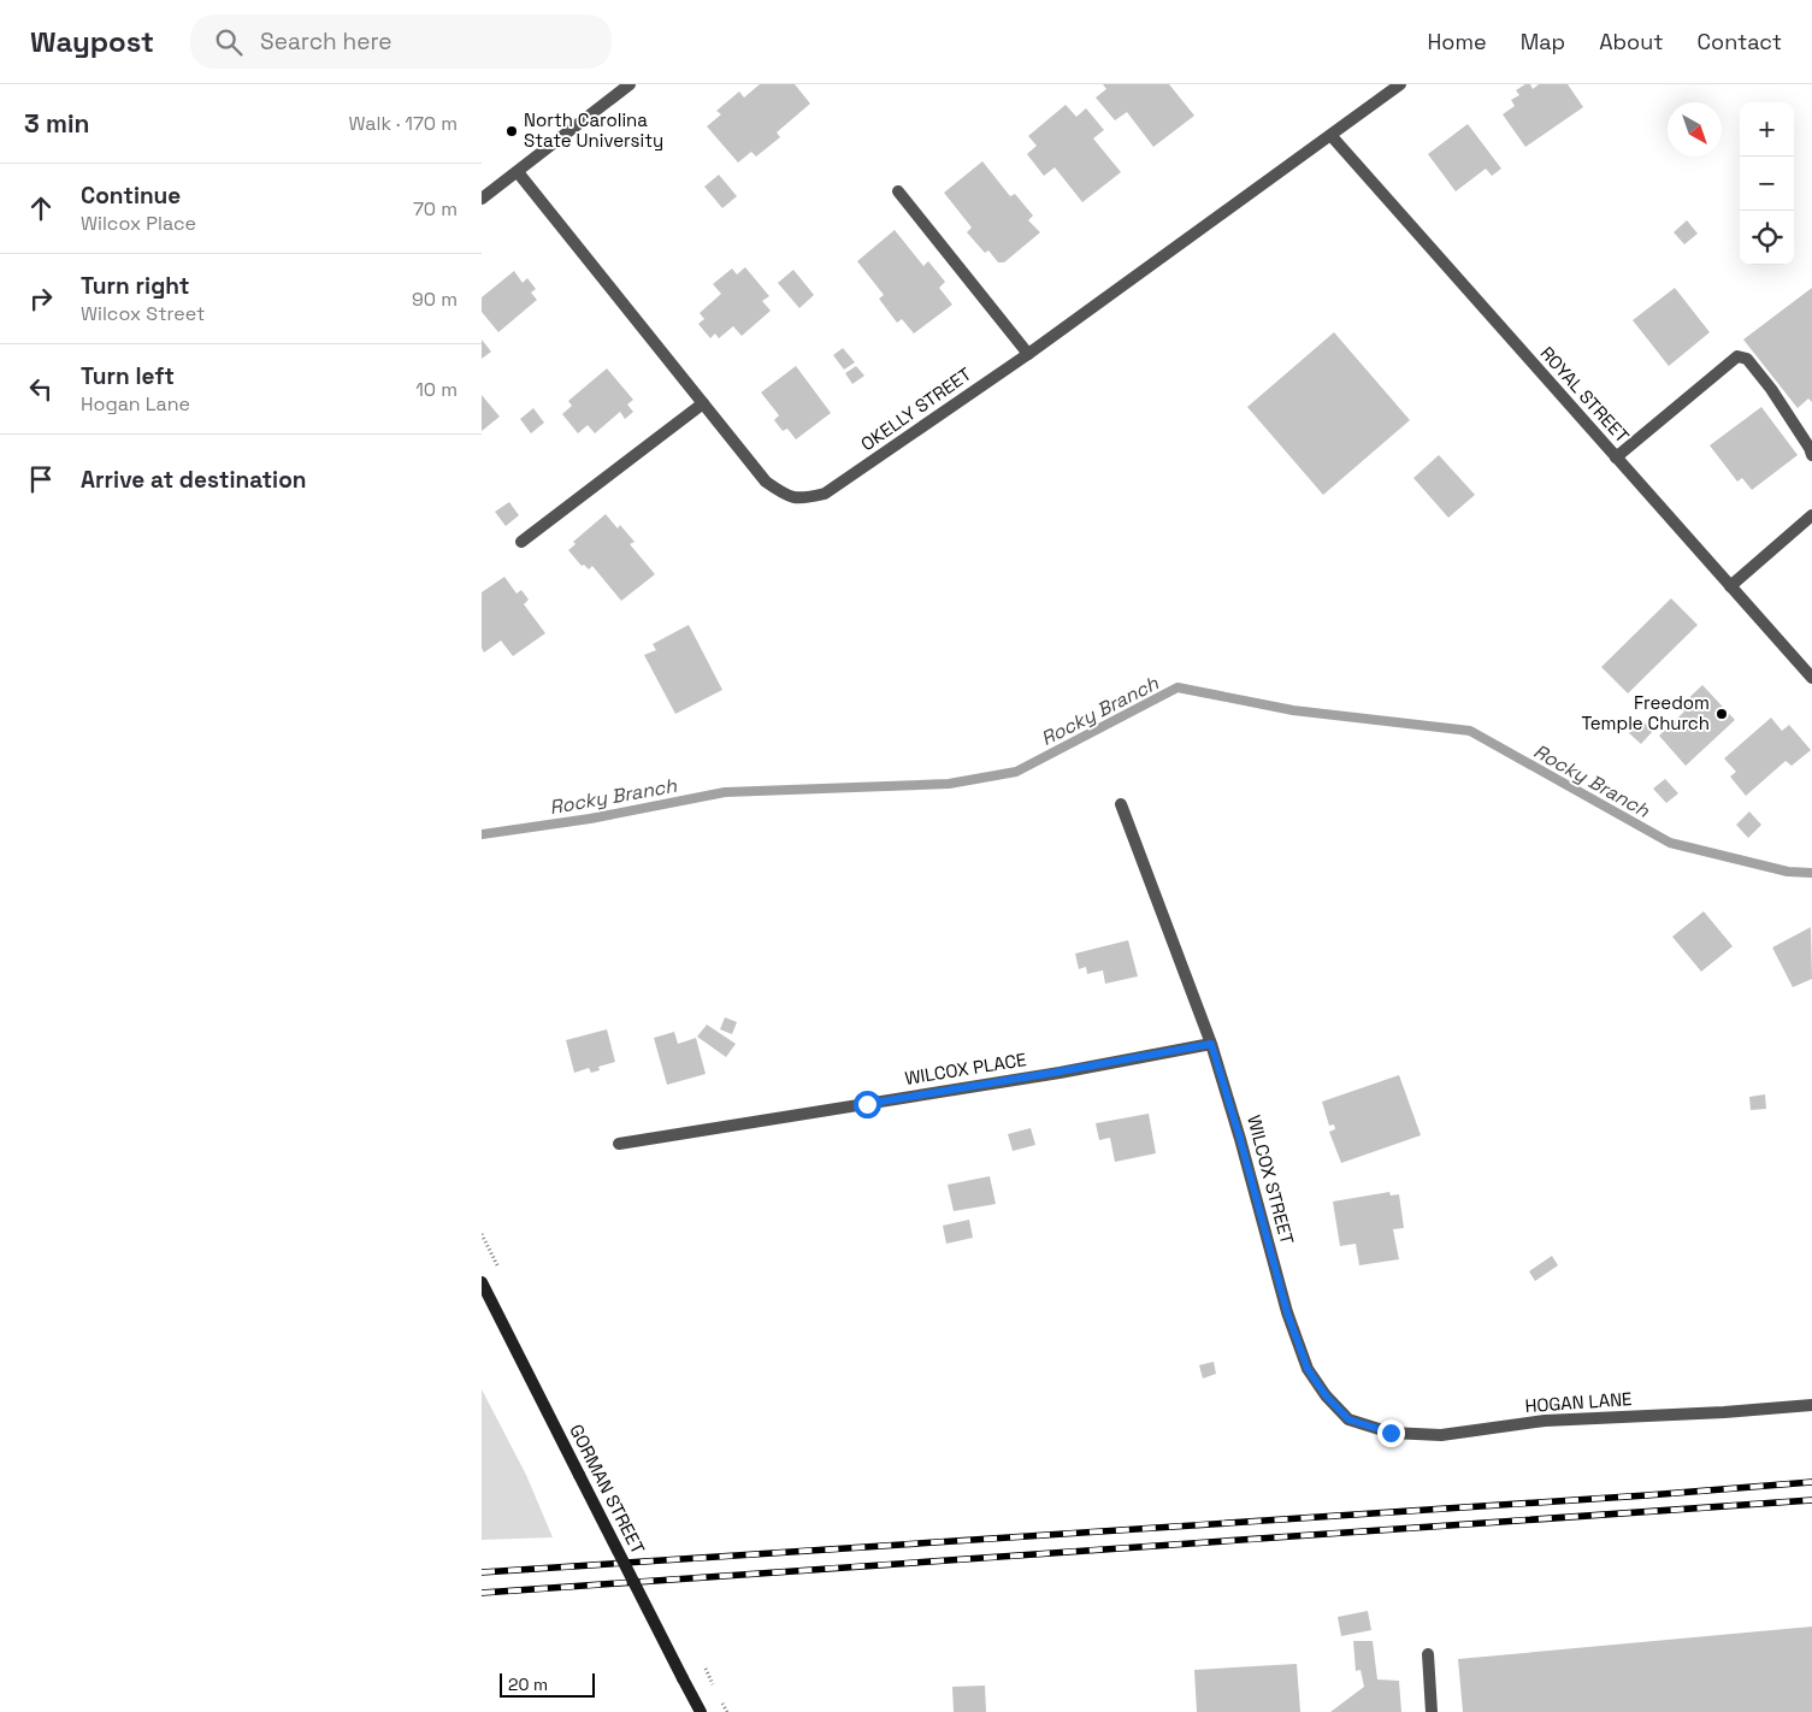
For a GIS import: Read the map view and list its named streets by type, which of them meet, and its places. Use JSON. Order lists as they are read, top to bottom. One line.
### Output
{"streets":{"main road":["GORMAN STREET"],"street":["ROYAL STREET","OKELLY STREET","WILCOX PLACE","WILCOX STREET","HOGAN LANE"]},"crossings":[["ROYAL STREET","OKELLY STREET"],["WILCOX PLACE","WILCOX STREET"],["WILCOX STREET","HOGAN LANE"]],"water":["Rocky Branch"],"places":["North Carolina State University","Freedom Temple Church"],"scale_bar":"20 m","north":"bottom right","page":{"header":"Waypost","search":"Search here","nav":["Home","Map","About","Contact"],"heading":["3 min","Walk · 170 m"],"map_buttons":["+","−"],"list":[["Continue","Wilcox Place","70 m"],["Turn right","Wilcox Street","90 m"],["Turn left","Hogan Lane","10 m"],"Arrive at destination"],"scale":"20 m"}}
